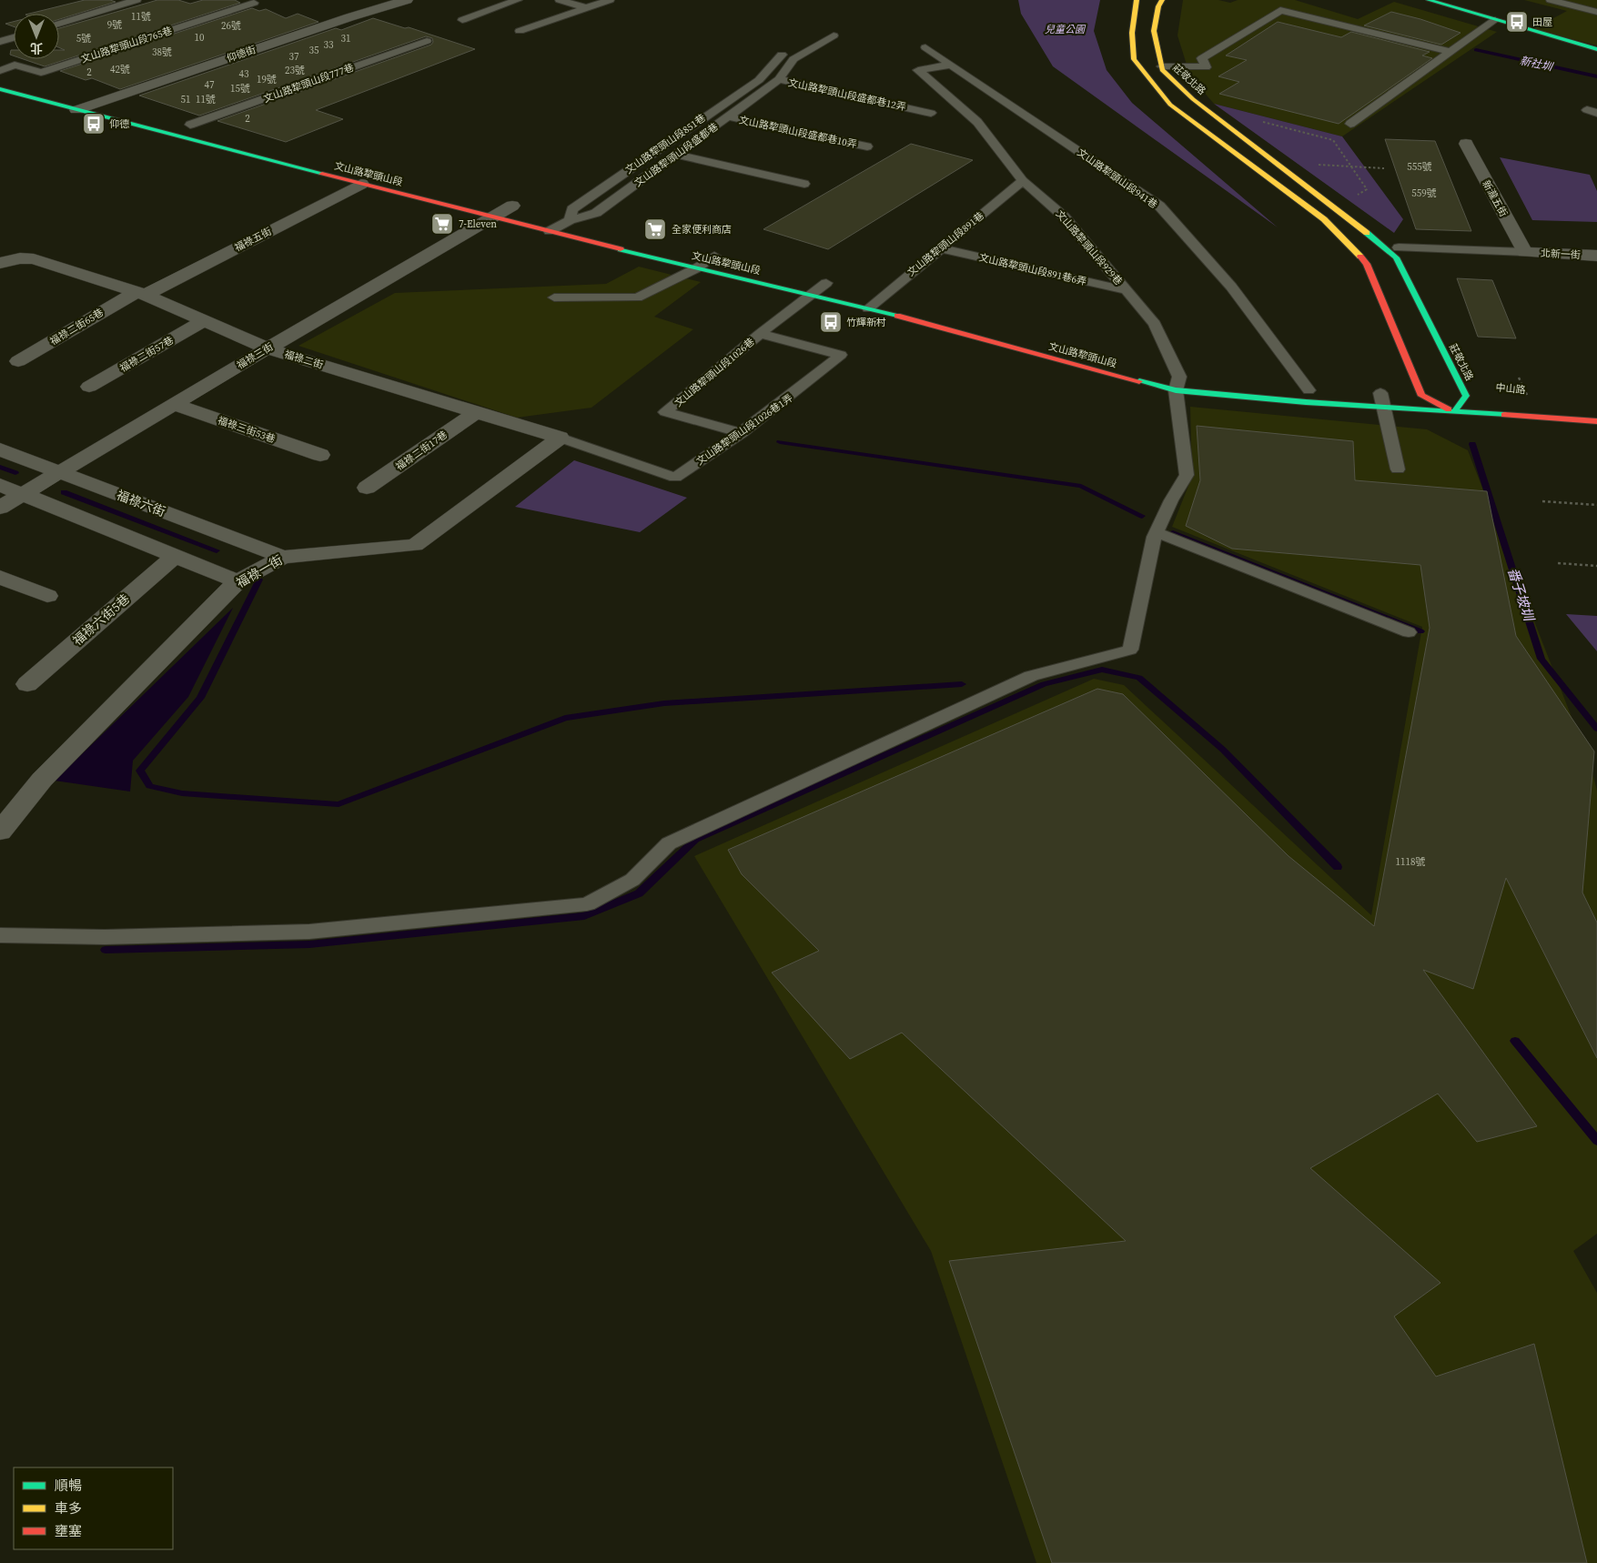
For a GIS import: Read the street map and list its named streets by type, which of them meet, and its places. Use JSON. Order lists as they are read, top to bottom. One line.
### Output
{"streets":{"street":["仰德街","莊敬北路","文山路犂頭山段","新瀧五街","福祿五街","北新一街","福祿二街65巷","福祿二街57巷","福祿三街","福祿二街","中山路","福祿三街53巷","福祿二街17巷","福祿六街","福祿一街","福祿六街5巷"],"lane":["文山路犂頭山段765巷","文山路犂頭山段777巷","文山路犂頭山段盛都巷12弄","文山路犂頭山段盛都巷10弄","文山路犂頭山段851巷","文山路犂頭山段盛都巷","文山路犂頭山段941巷","文山路犂頭山段891巷","文山路犂頭山段929巷","文山路犂頭山段891巷6弄","文山路犂頭山段1026巷","文山路犂頭山段1026巷1弄"]},"crossings":[["仰德街","文山路犂頭山段"],["莊敬北路","文山路犂頭山段"],["莊敬北路","中山路"],["文山路犂頭山段盛都巷12弄","文山路犂頭山段盛都巷"],["文山路犂頭山段盛都巷10弄","文山路犂頭山段盛都巷"],["文山路犂頭山段851巷","文山路犂頭山段盛都巷"],["文山路犂頭山段851巷","文山路犂頭山段"],["文山路犂頭山段","福祿五街"],["文山路犂頭山段","文山路犂頭山段891巷"],["文山路犂頭山段","文山路犂頭山段929巷"],["文山路犂頭山段","福祿三街"],["文山路犂頭山段","文山路犂頭山段1026巷"],["文山路犂頭山段941巷","文山路犂頭山段929巷"],["新瀧五街","北新一街"],["福祿五街","福祿二街65巷"],["福祿五街","福祿二街"],["文山路犂頭山段891巷","文山路犂頭山段929巷"],["文山路犂頭山段891巷","文山路犂頭山段891巷6弄"],["文山路犂頭山段929巷","文山路犂頭山段891巷6弄"],["福祿二街65巷","福祿二街"],["福祿二街57巷","福祿二街"],["福祿三街","福祿二街"],["福祿三街","福祿三街53巷"],["福祿三街","福祿六街"],["福祿二街","文山路犂頭山段1026巷1弄"],["福祿二街","福祿二街17巷"],["福祿二街","福祿一街"],["文山路犂頭山段1026巷","文山路犂頭山段1026巷1弄"],["文山路犂頭山段1026巷1弄","福祿一街"],["福祿六街","福祿一街"]],"water":["新社圳","番子坡圳"],"parks":["兒童公園"],"places":{"bus stop":["田屋","仰德","竹輝新村"],"supermarket":["7-Eleven","全家便利商店"]},"house_numbers":["11號","9號","26號","10","5號","31","33","35","38號","37","42號","23號","2","43","19號","47","15號","51","11號","2","555號","559號","1118號"],"legend":["順暢","車多","壅塞"],"north":"bottom"}
